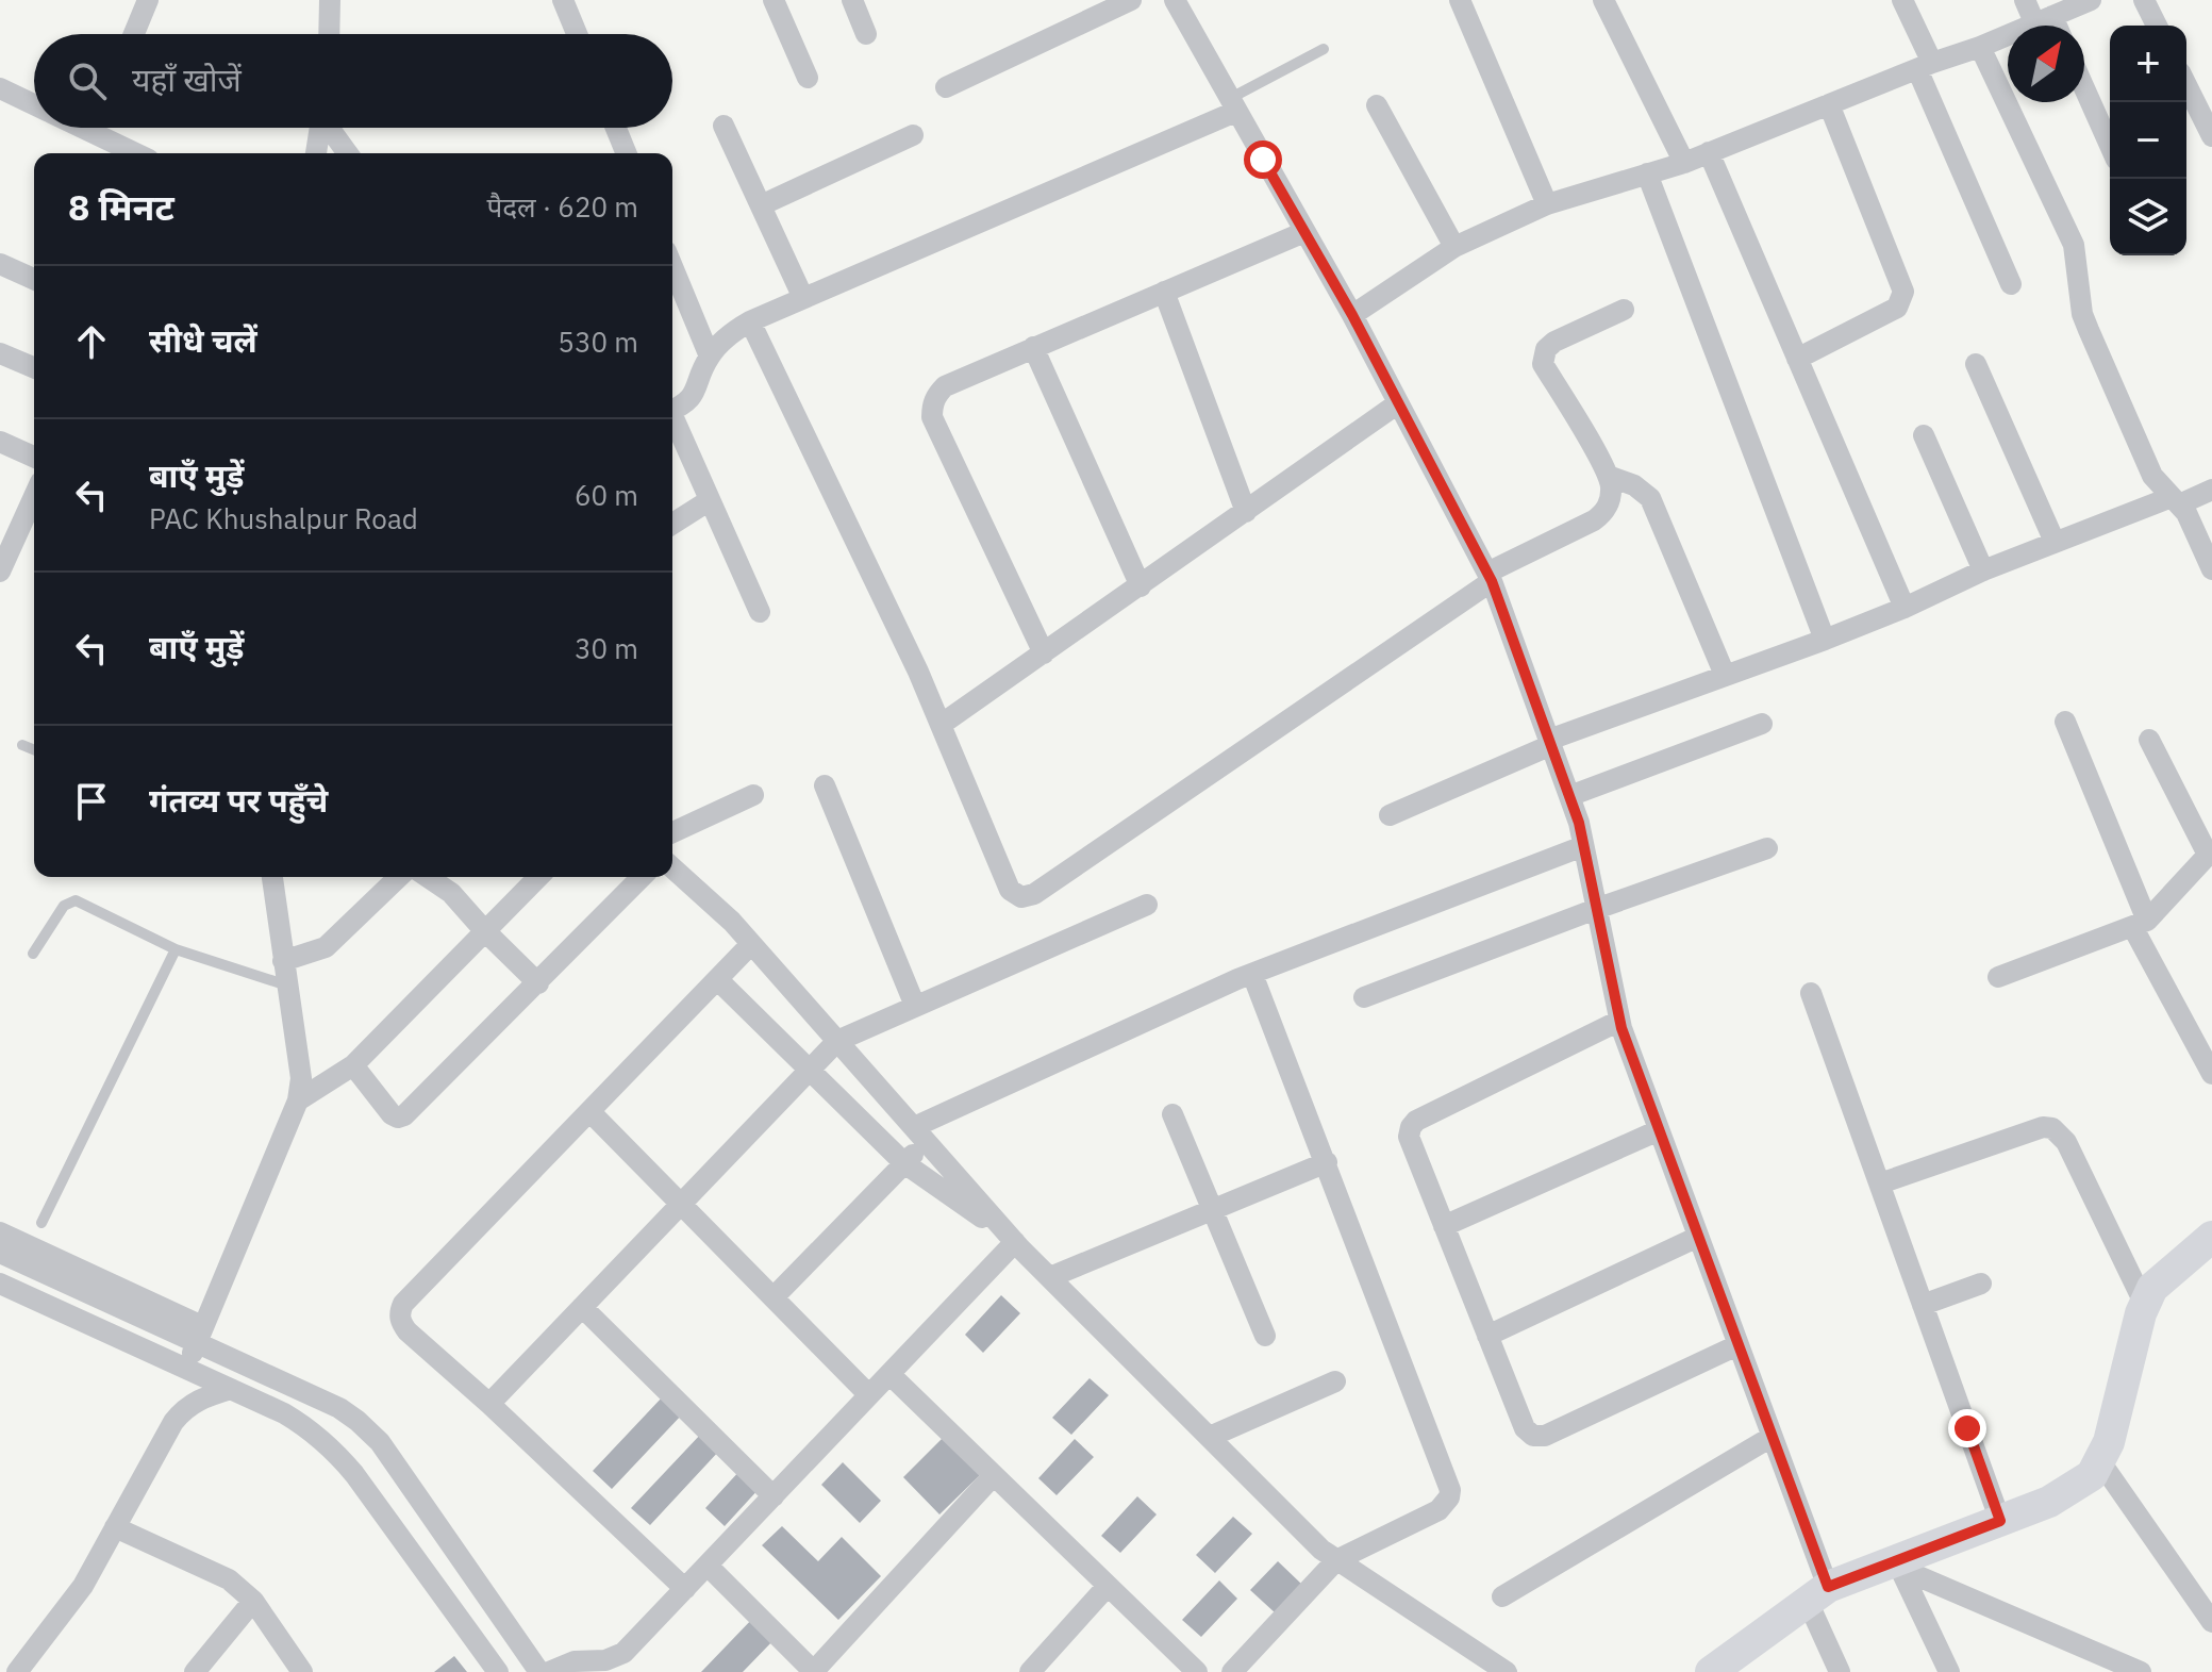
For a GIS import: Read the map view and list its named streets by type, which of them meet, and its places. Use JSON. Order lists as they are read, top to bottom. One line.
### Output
{"north":"top right","page":{"map_buttons":["+","−"],"search":"यहाँ खोजें","heading":["8 मिनट","पैदल · 620 m"],"list":[["सीधे चलें","530 m"],["बाएँ मुड़ें","PAC Khushalpur Road","60 m"],["बाएँ मुड़ें","30 m"],"गंतव्य पर पहुँचे"]}}
